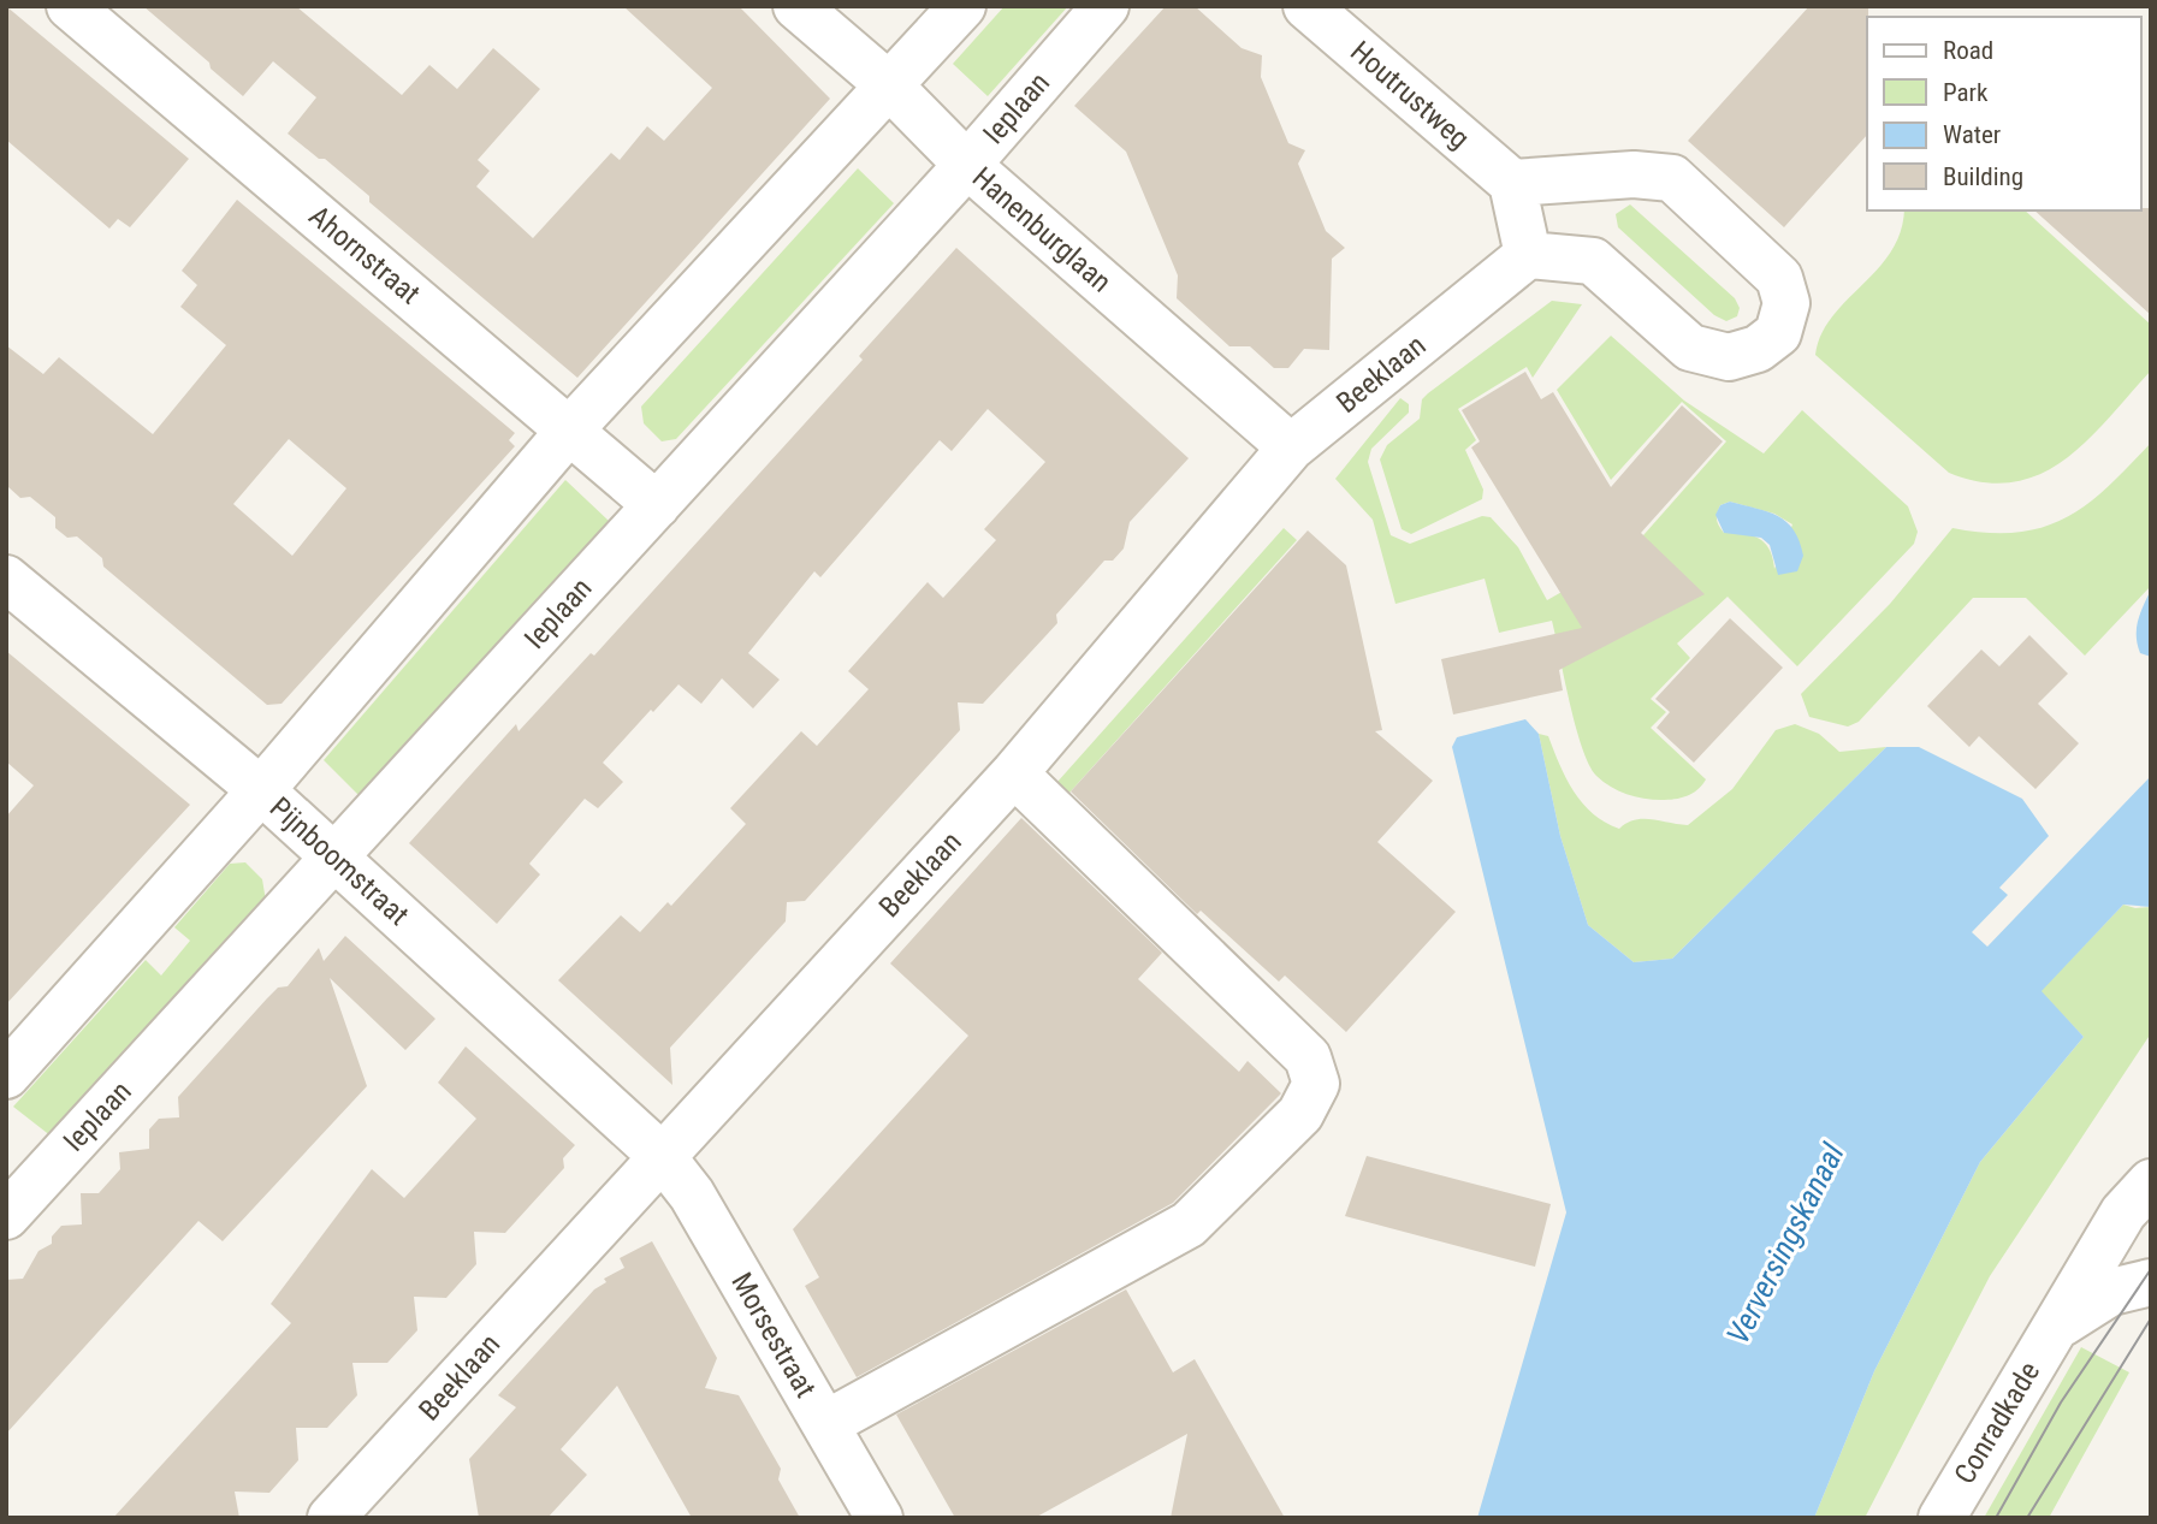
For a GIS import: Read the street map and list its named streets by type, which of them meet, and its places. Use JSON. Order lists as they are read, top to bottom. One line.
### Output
{"streets":{"street":["Houtrustweg","Ieplaan","Hanenburglaan","Ahornstraat","Beeklaan","Pijnboomstraat","Morsestraat","Conradkade"]},"crossings":[["Ieplaan","Hanenburglaan"],["Ieplaan","Ahornstraat"],["Ieplaan","Pijnboomstraat"],["Hanenburglaan","Beeklaan"],["Beeklaan","Pijnboomstraat"],["Beeklaan","Morsestraat"],["Pijnboomstraat","Morsestraat"]],"water":["Verversingskanaal"],"legend":["Road","Park","Water","Building"]}
